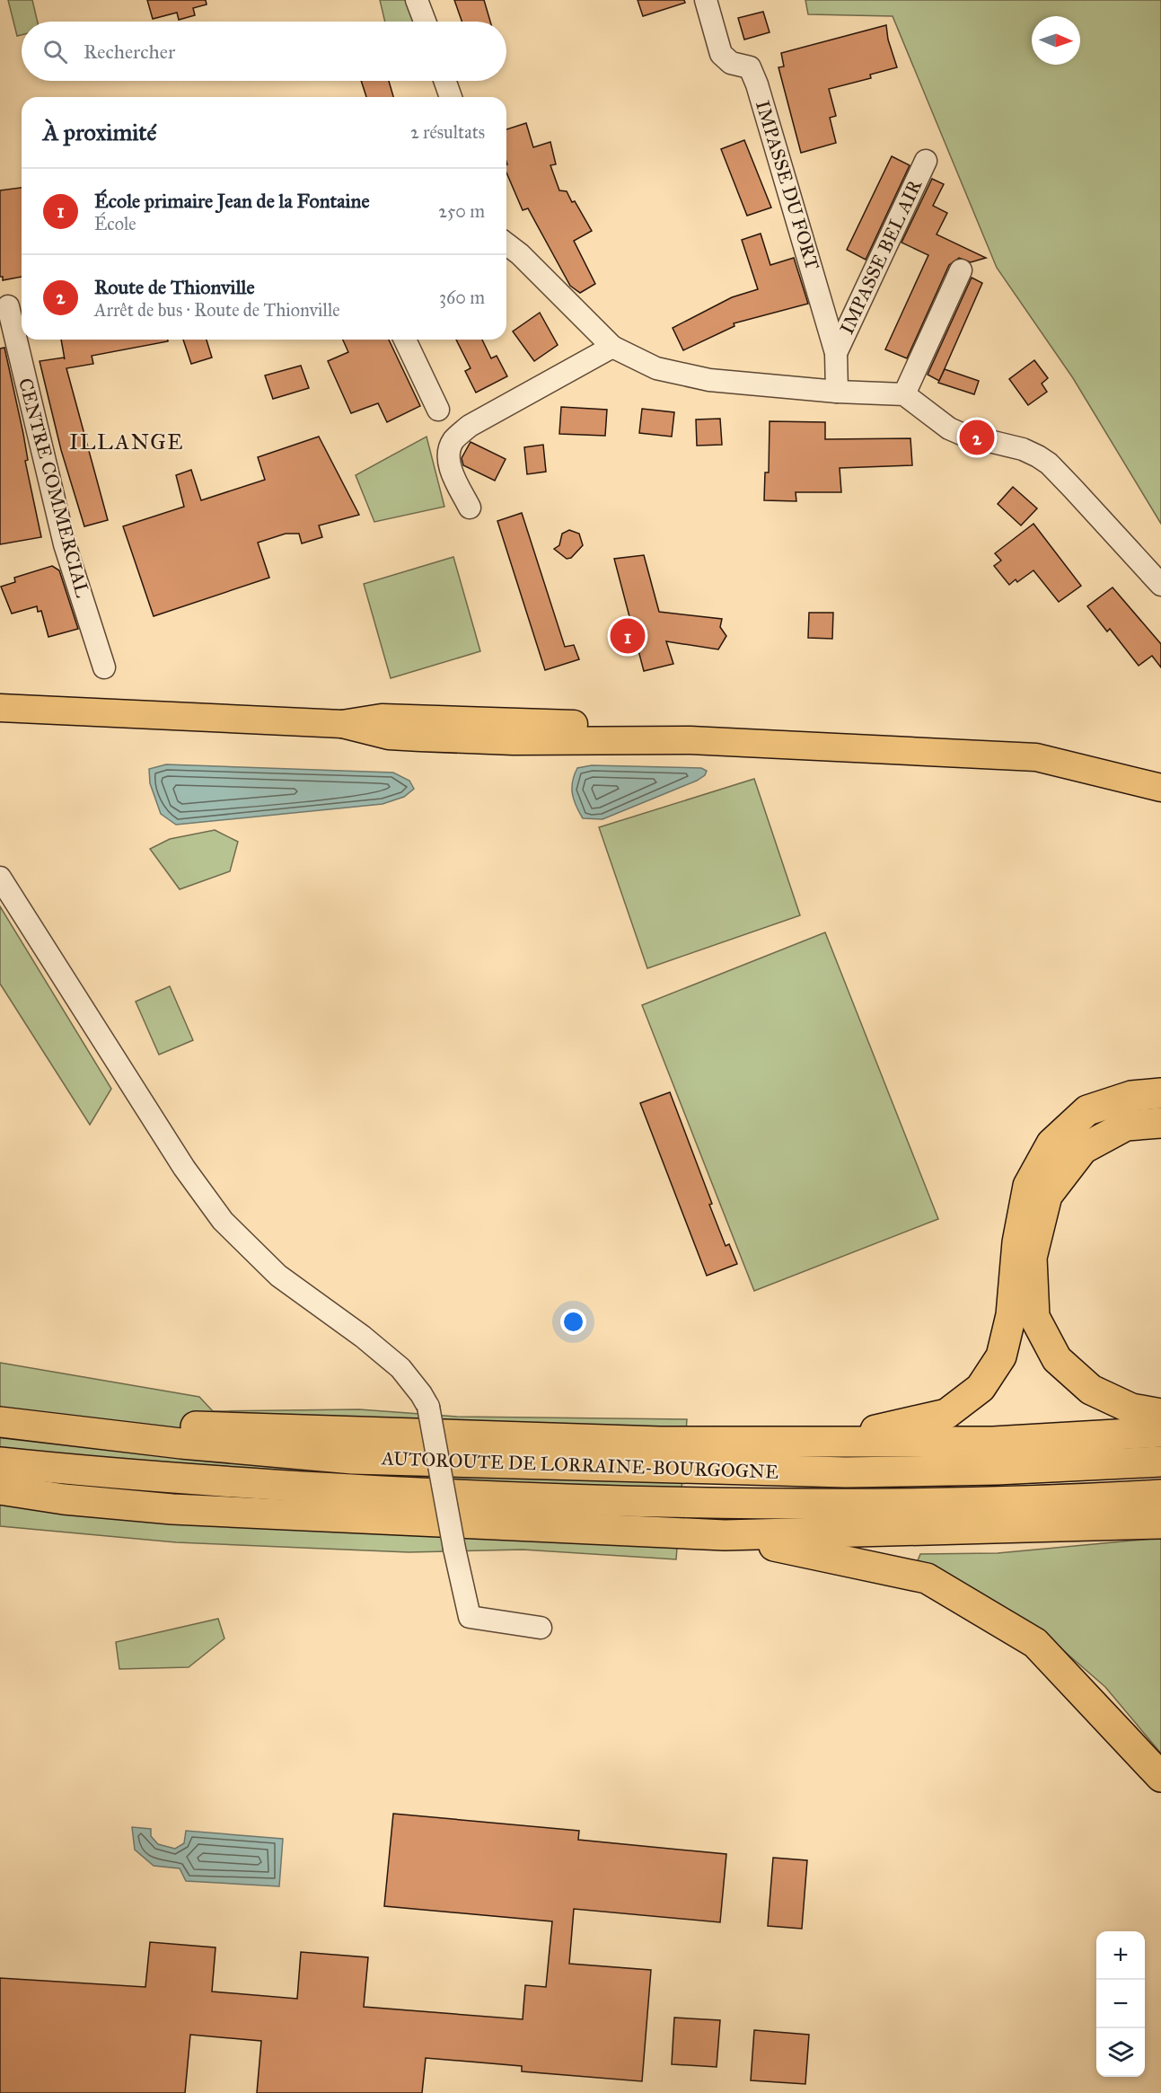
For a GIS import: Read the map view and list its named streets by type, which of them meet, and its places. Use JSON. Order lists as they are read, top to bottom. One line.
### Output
{"streets":{"highway":["AUTOROUTE DE LORRAINE-BOURGOGNE"],"street":["IMPASSE DU FORT","IMPASSE BEL AIR","CENTRE COMMERCIAL"]},"crossings":[["IMPASSE DU FORT","IMPASSE BEL AIR"]],"districts":["ILLANGE"],"north":"right","page":{"search":"Rechercher","heading":["À proximité","2 résultats"],"list":[{"mark":"1","name":"École primaire Jean de la Fontaine","note":"École","value":"250 m"},{"mark":"2","name":"Route de Thionville","note":"Arrêt de bus · Route de Thionville","value":"360 m"}],"pins":["2","1"],"map_buttons":["+","−"]}}
